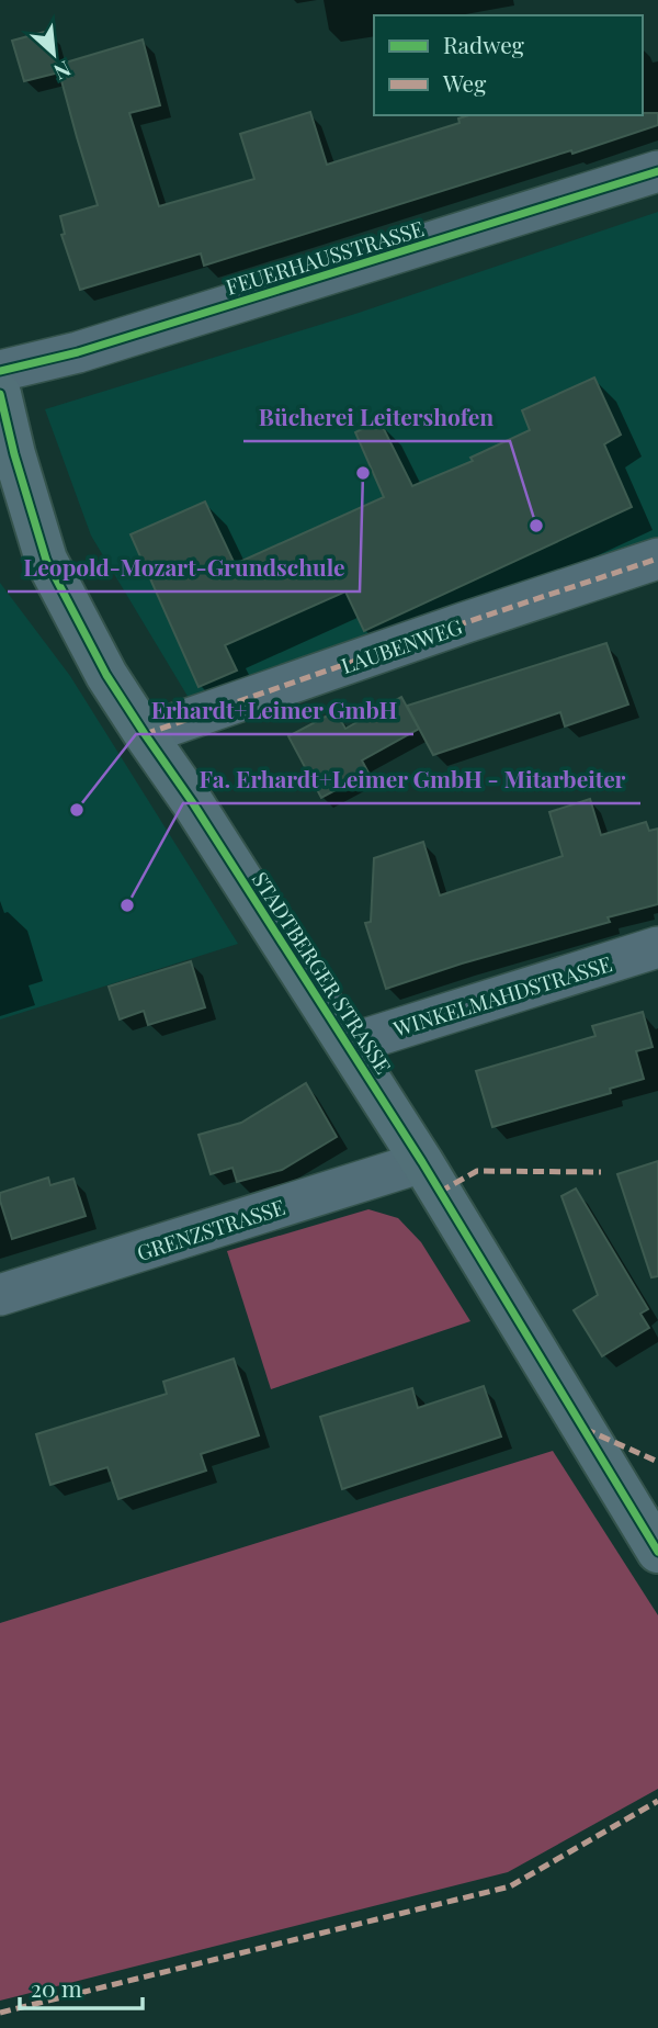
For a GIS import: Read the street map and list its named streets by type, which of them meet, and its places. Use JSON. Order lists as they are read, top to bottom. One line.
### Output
{"streets":{"street":["FEUERHAUSSTRASSE","LAUBENWEG","STADTBERGER STRASSE","WINKELMAHDSTRASSE","GRENZSTRASSE"]},"crossings":[["LAUBENWEG","STADTBERGER STRASSE"],["STADTBERGER STRASSE","WINKELMAHDSTRASSE"],["STADTBERGER STRASSE","GRENZSTRASSE"]],"places":["Leopold-Mozart-Grundschule","Bücherei Leitershofen","Erhardt+Leimer GmbH","Fa. Erhardt+Leimer GmbH - Mitarbeiter"],"legend":["Radweg","Weg"],"scale_bar":"20 m","north":"bottom right"}
